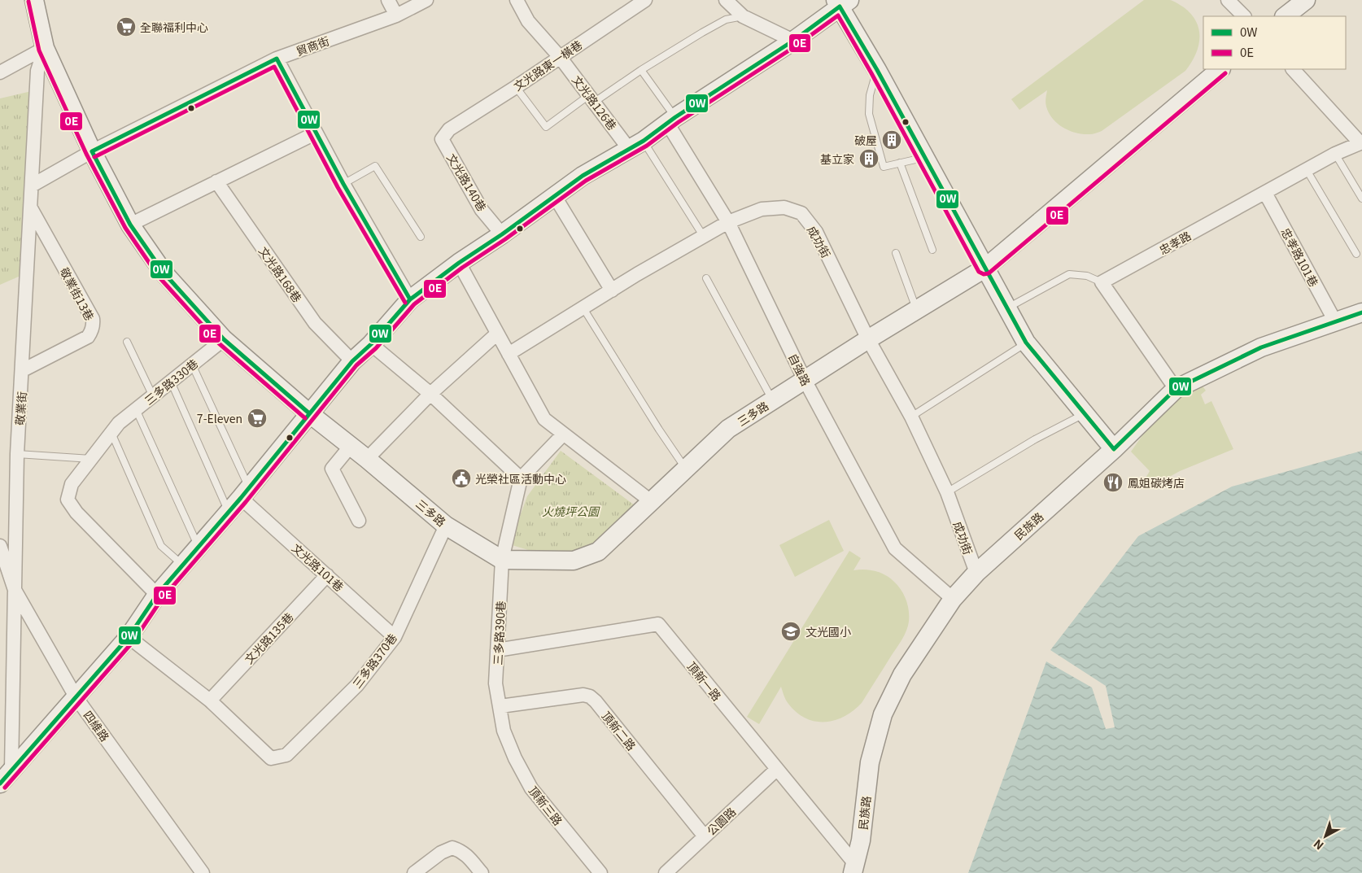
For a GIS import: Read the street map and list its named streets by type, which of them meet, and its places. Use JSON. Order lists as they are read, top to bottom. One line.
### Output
{"streets":{"street":["貿商街","文光路東一橫巷","文光路126巷","文光路140巷","成功街","忠孝路","忠孝路101巷","文光路168巷","敬業街13巷","自強路","三多路330巷","敬業街","三多路","民族路","文光路101巷","三多路390巷","文光路135巷","三多路370巷","頂新一路","四維路","頂新二路","頂新三路","公園路"]},"crossings":[["貿商街","敬業街"],["貿商街","三多路"],["文光路東一橫巷","文光路126巷"],["文光路東一橫巷","文光路140巷"],["成功街","自強路"],["成功街","三多路"],["成功街","民族路"],["忠孝路","忠孝路101巷"],["忠孝路101巷","民族路"],["敬業街13巷","敬業街"],["自強路","三多路"],["自強路","民族路"],["三多路330巷","三多路"],["敬業街","三多路"],["敬業街","四維路"],["三多路","三多路390巷"],["三多路","三多路370巷"],["民族路","頂新一路"],["文光路101巷","文光路135巷"],["文光路101巷","三多路370巷"],["三多路390巷","頂新一路"],["三多路390巷","頂新二路"],["三多路390巷","頂新三路"],["文光路135巷","三多路370巷"],["頂新一路","公園路"],["頂新二路","頂新三路"],["頂新二路","公園路"]],"parks":["火燒坪公園"],"places":{"supermarket":["全聯福利中心","7-Eleven"],"building":["破屋","基立家"],"public building":["光榮社區活動中心"],"restaurant":["鳳姐碳烤店"],"school or university":["文光國小"]},"lines":["transit line 0E","transit line 0W"],"legend":["0W","0E"],"north":"bottom left"}
